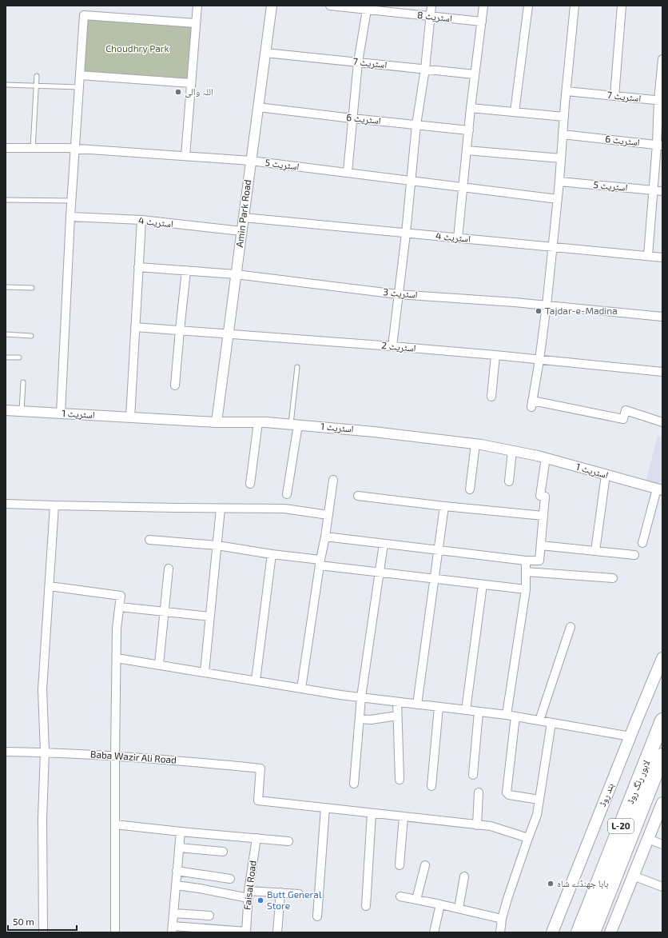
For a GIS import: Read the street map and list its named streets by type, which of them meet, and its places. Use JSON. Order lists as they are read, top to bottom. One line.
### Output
{"streets":{"highway":["لاہور رنگ روڈ","L-20"],"main road":["بند روڈ"],"street":["اسٹریٹ 8","اسٹریٹ 7","اسٹریٹ 6","اسٹریٹ 5","Amin Park Road","اسٹریٹ 4","اسٹریٹ 3","اسٹریٹ 2","اسٹریٹ 1","Baba Wazir Ali Road","Faisal Road"]},"crossings":[["اسٹریٹ 7","Amin Park Road"],["اسٹریٹ 6","Amin Park Road"],["اسٹریٹ 5","Amin Park Road"],["Amin Park Road","اسٹریٹ 4"],["Amin Park Road","اسٹریٹ 3"],["Amin Park Road","اسٹریٹ 2"],["Amin Park Road","اسٹریٹ 1"]],"parks":["Choudhry Park"],"places":["اللہ والی","Tajdar-e-Madina","بابا جھنڈے شاہ","Butt General Store"],"scale_bar":"50 m"}
